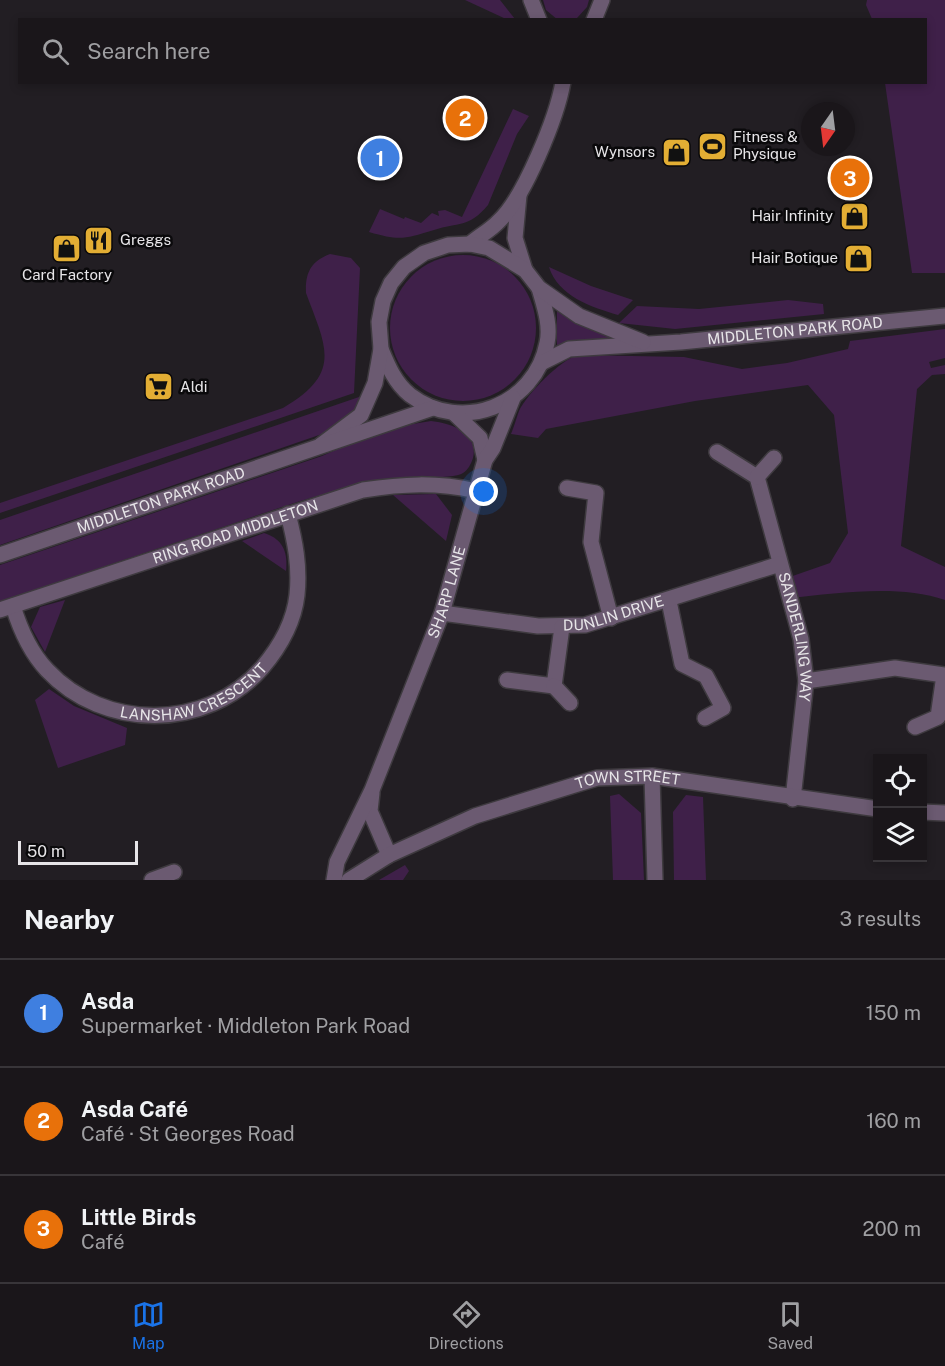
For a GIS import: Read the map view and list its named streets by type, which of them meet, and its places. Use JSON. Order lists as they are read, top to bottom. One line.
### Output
{"streets":{"street":["MIDDLETON PARK ROAD","RING ROAD MIDDLETON","SHARP LANE","DUNLIN DRIVE","SANDERLING WAY","LANSHAW CRESCENT","TOWN STREET"]},"crossings":[["MIDDLETON PARK ROAD","SHARP LANE"],["RING ROAD MIDDLETON","SHARP LANE"],["RING ROAD MIDDLETON","LANSHAW CRESCENT"],["SHARP LANE","DUNLIN DRIVE"],["DUNLIN DRIVE","SANDERLING WAY"],["SANDERLING WAY","TOWN STREET"]],"places":{"sports":["Fitness & Physique"],"shop":["Wynsors","Hair Infinity","Card Factory","Hair Botique"],"restaurant":["Greggs"],"supermarket":["Aldi"]},"scale_bar":"50 m","north":"bottom","page":{"search":"Search here","pins":["2","1","3"],"scale":"50 m","heading":["Nearby","3 results"],"list":[{"mark":"1","name":"Asda","note":"Supermarket · Middleton Park Road","value":"150 m"},{"mark":"2","name":"Asda Café","note":"Café · St Georges Road","value":"160 m"},{"mark":"3","name":"Little Birds","note":"Café","value":"200 m"}],"nav":["Map","Directions","Saved"]}}
